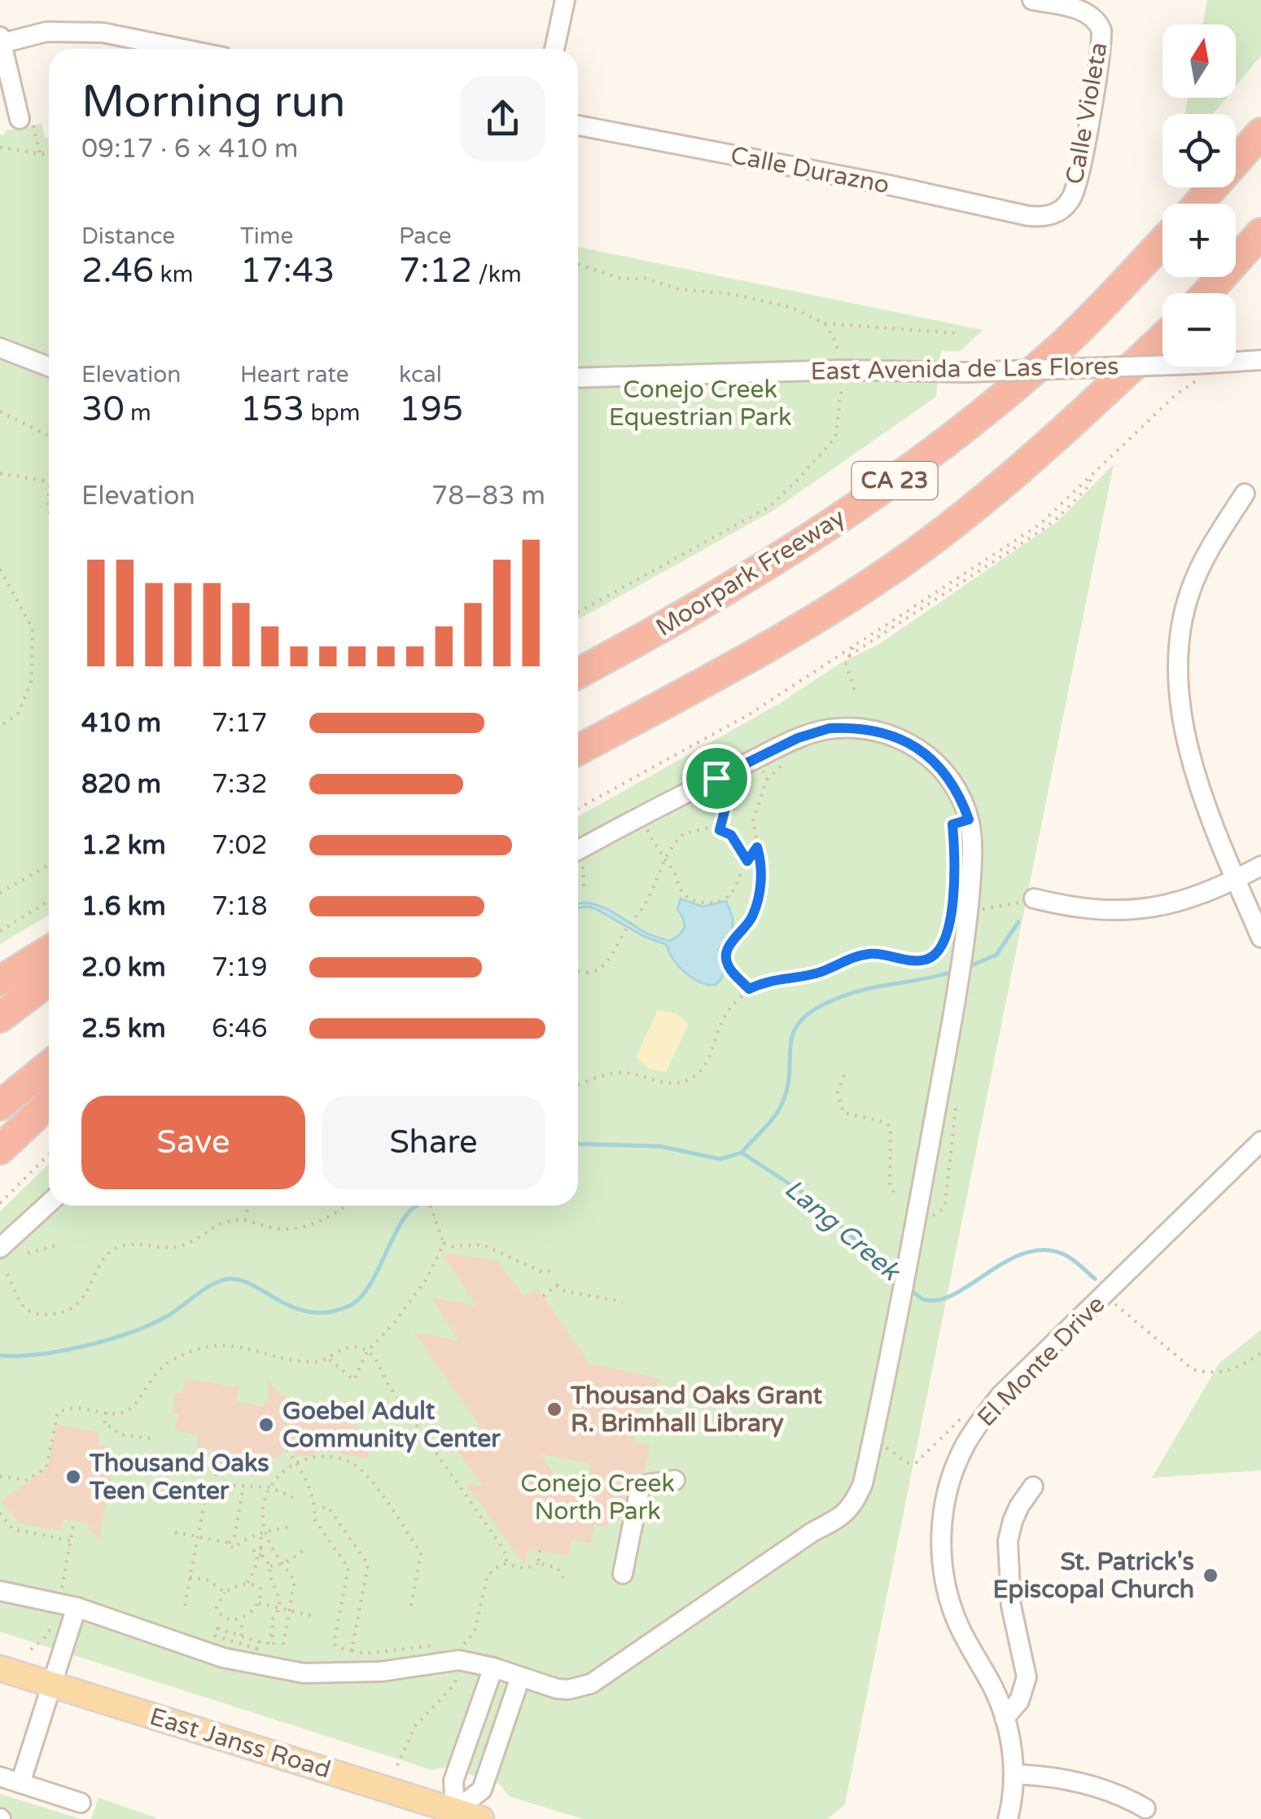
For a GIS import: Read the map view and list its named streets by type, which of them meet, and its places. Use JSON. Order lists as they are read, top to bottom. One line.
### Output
{"streets":{"highway":["CA 23","Moorpark Freeway"],"main road":["East Janss Road"],"street":["Calle Violeta","Calle Durazno","East Avenida de Las Flores","El Monte Drive"]},"crossings":[["Calle Violeta","Calle Durazno"]],"water":["Lang Creek"],"parks":["Conejo Creek Equestrian Park","Conejo Creek North Park"],"places":["Thousand Oaks Grant R. Brimhall Library","Goebel Adult Community Center","Thousand Oaks Teen Center","St. Patrick's Episcopal Church"],"north":"top","page":{"map_buttons":["+","−"],"heading":["Morning run","09:17 · 6 × 410 m"],"stats":[["Distance","2.46 km"],["Time","17:43"],["Pace","7:12 /km"],["Elevation","30 m"],["Heart rate","153 bpm"],["kcal","195"]],"chart":["Elevation","78–83 m"],"list":[{"name":"410 m","note":"7:17"},{"name":"820 m","note":"7:32"},{"name":"1.2 km","note":"7:02"},{"name":"1.6 km","note":"7:18"},{"name":"2.0 km","note":"7:19"},{"name":"2.5 km","note":"6:46"}],"buttons":["Save","Share"]}}
